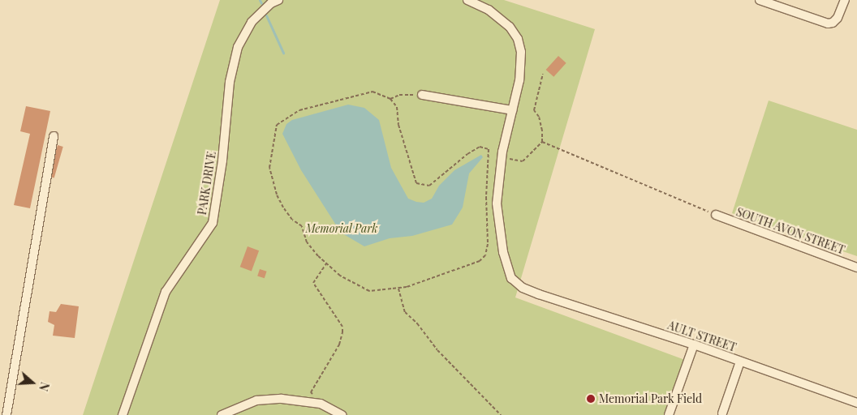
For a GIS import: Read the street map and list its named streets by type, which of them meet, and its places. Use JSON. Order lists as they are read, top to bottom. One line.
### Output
{"streets":{"street":["PARK DRIVE","SOUTH AVON STREET","AULT STREET"]},"parks":["Memorial Park"],"places":["Memorial Park Field"],"north":"right"}
